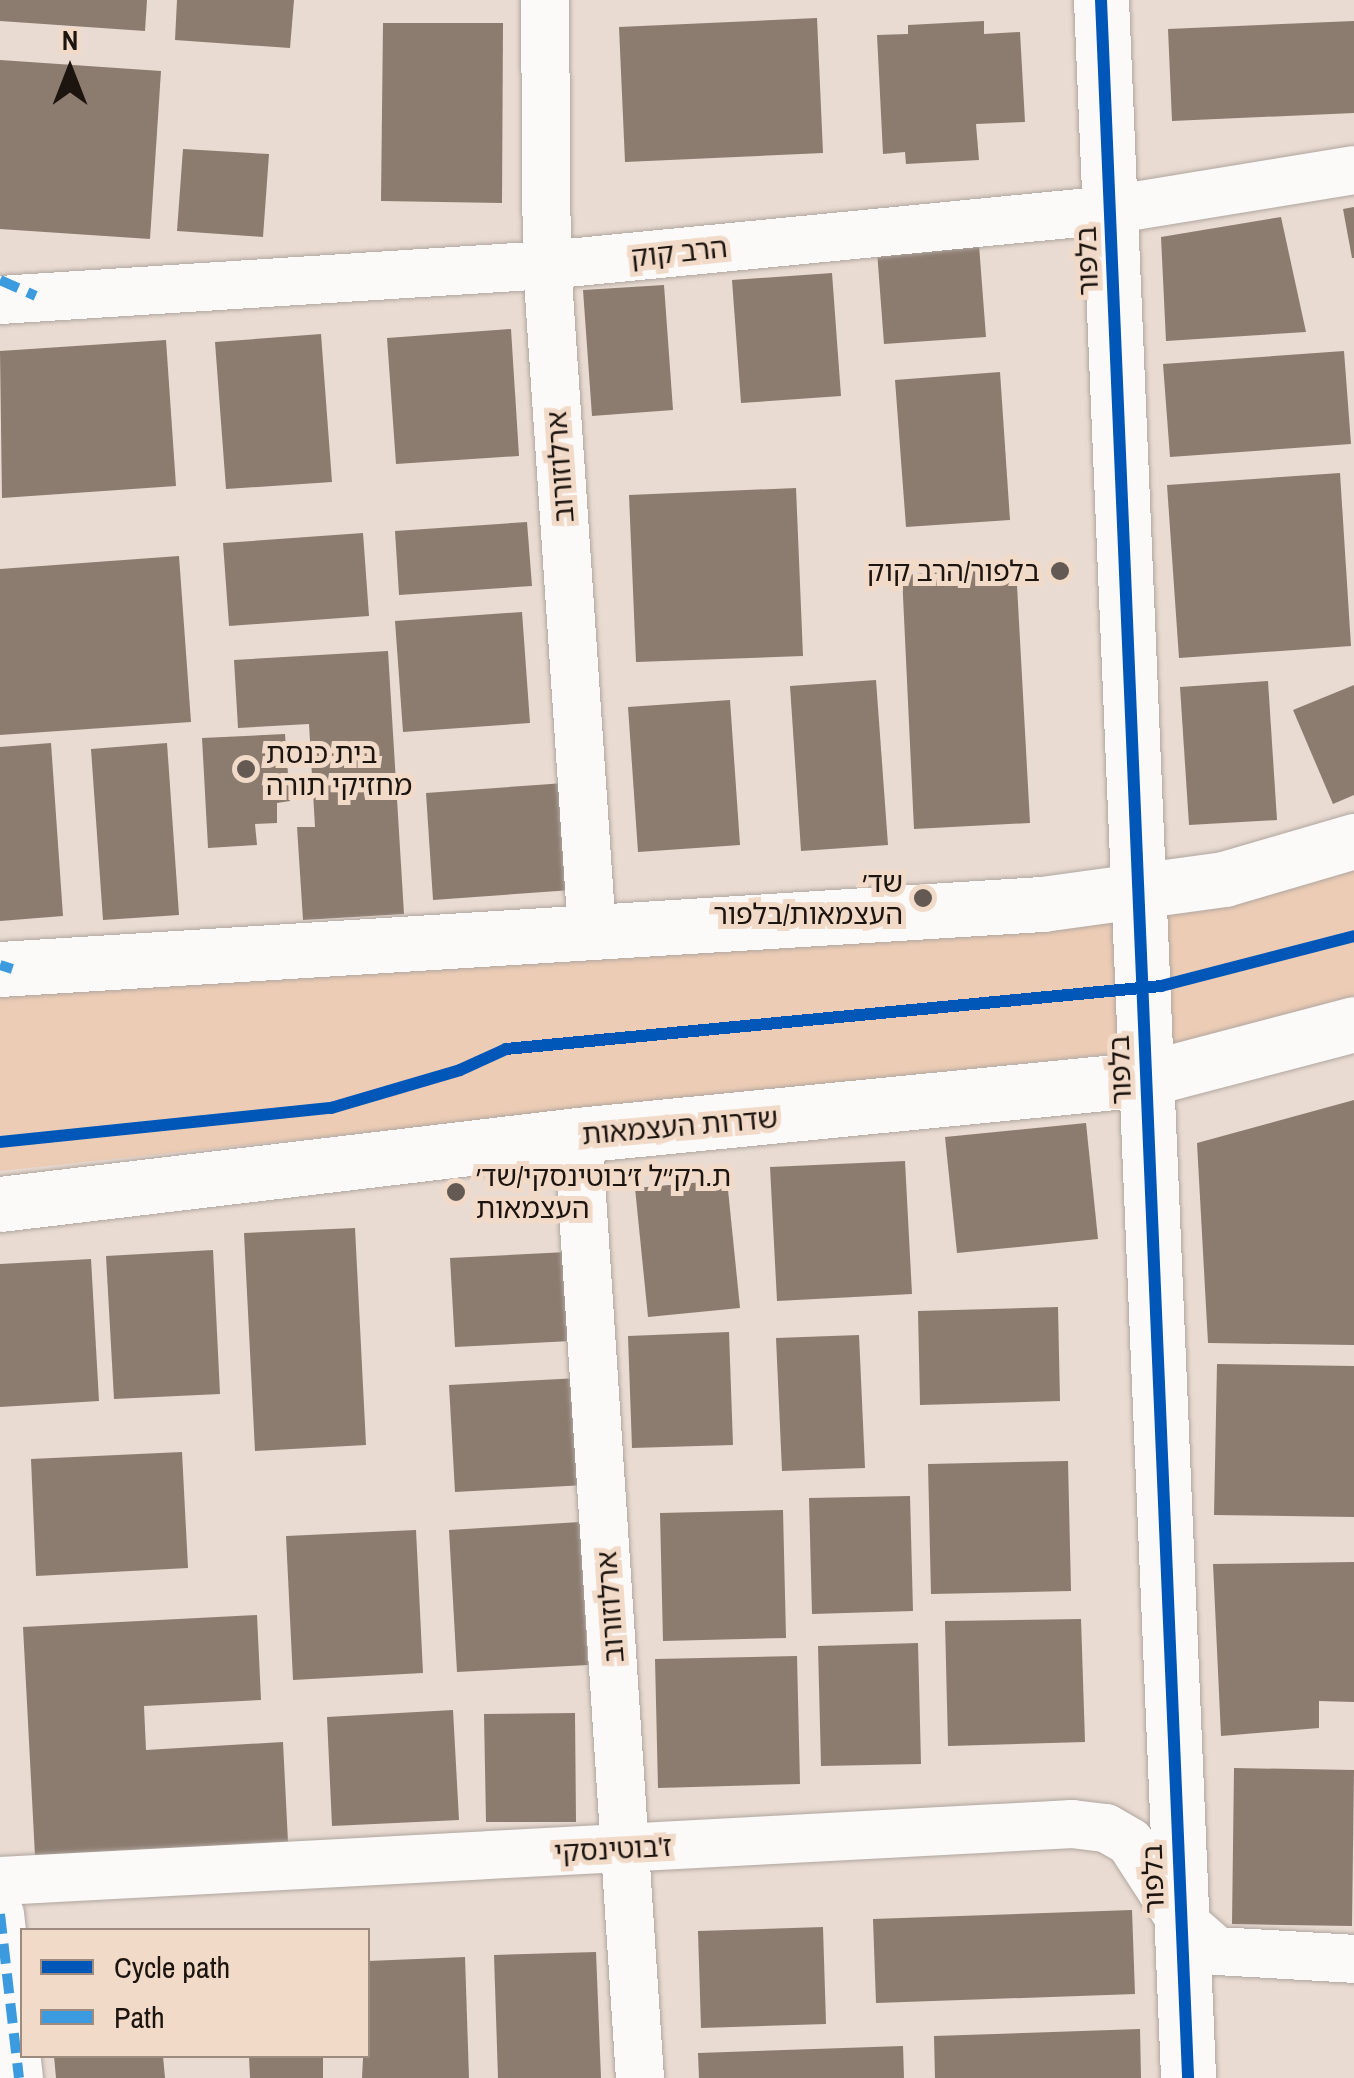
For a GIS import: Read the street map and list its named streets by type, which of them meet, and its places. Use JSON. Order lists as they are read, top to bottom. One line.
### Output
{"streets":{"main road":["בלפור","שדרות העצמאות"],"street":["הרב קוק","ארלוזורוב","ז'בוטינסקי"]},"crossings":[["הרב קוק","בלפור"],["הרב קוק","ארלוזורוב"],["בלפור","שדרות העצמאות"],["בלפור","ז'בוטינסקי"],["ארלוזורוב","שדרות העצמאות"],["ארלוזורוב","ז'בוטינסקי"]],"places":["בלפור/הרב קוק","בית כנסת מחזיקי תורה","שד׳ העצמאות/בלפור","ת.רק״ל ז׳בוטינסקי/שד׳ העצמאות"],"legend":["Cycle path","Path"],"north":"top"}
